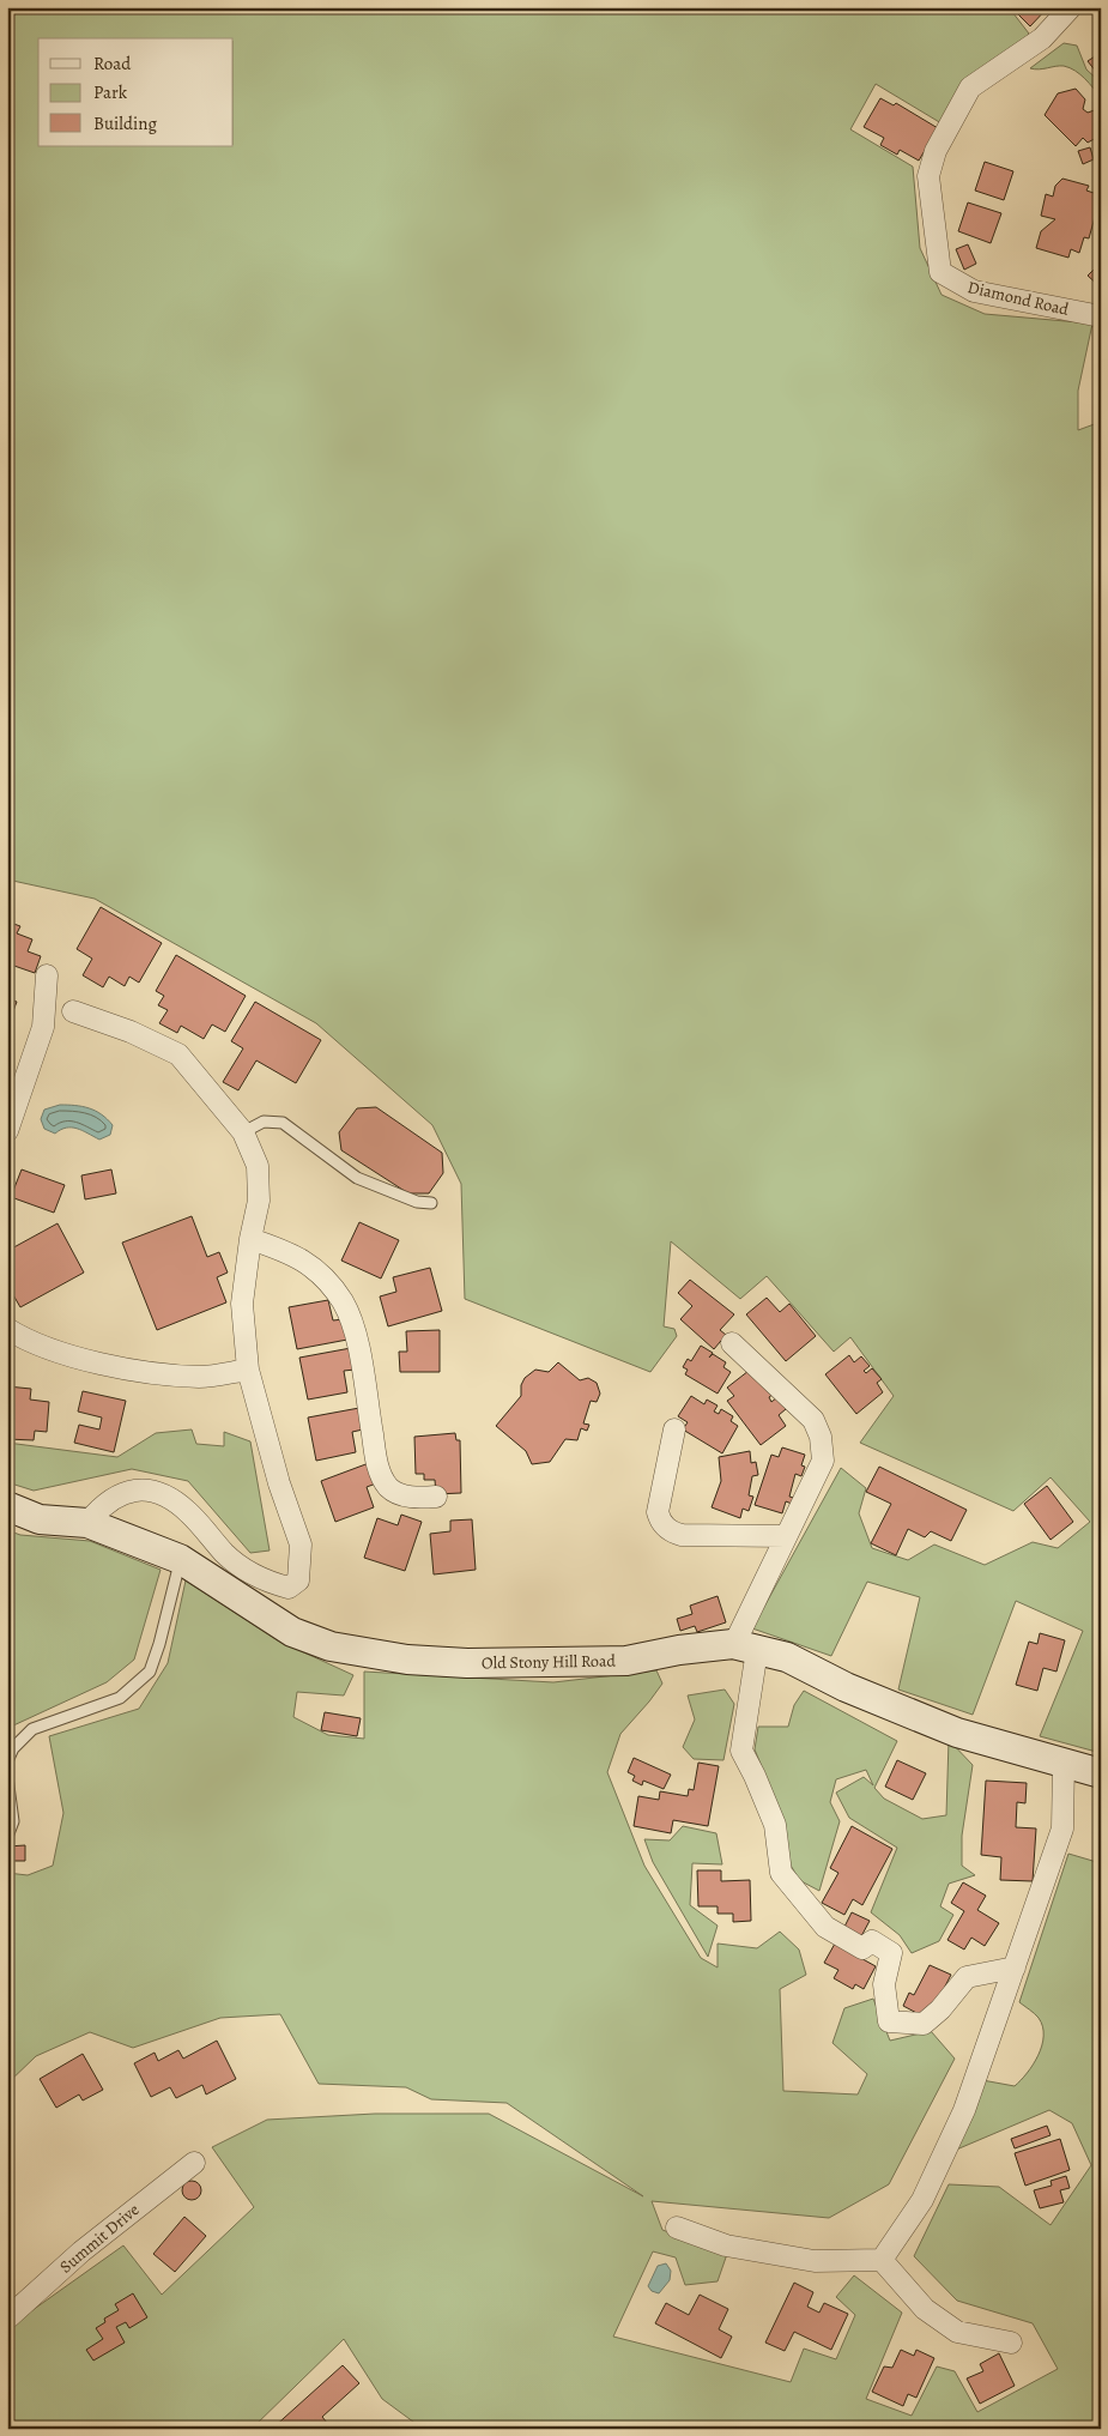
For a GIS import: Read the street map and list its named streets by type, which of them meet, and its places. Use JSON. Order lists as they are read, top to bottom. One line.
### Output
{"streets":{"street":["Diamond Road","Old Stony Hill Road","Summit Drive"]},"legend":["Road","Park","Building"]}
